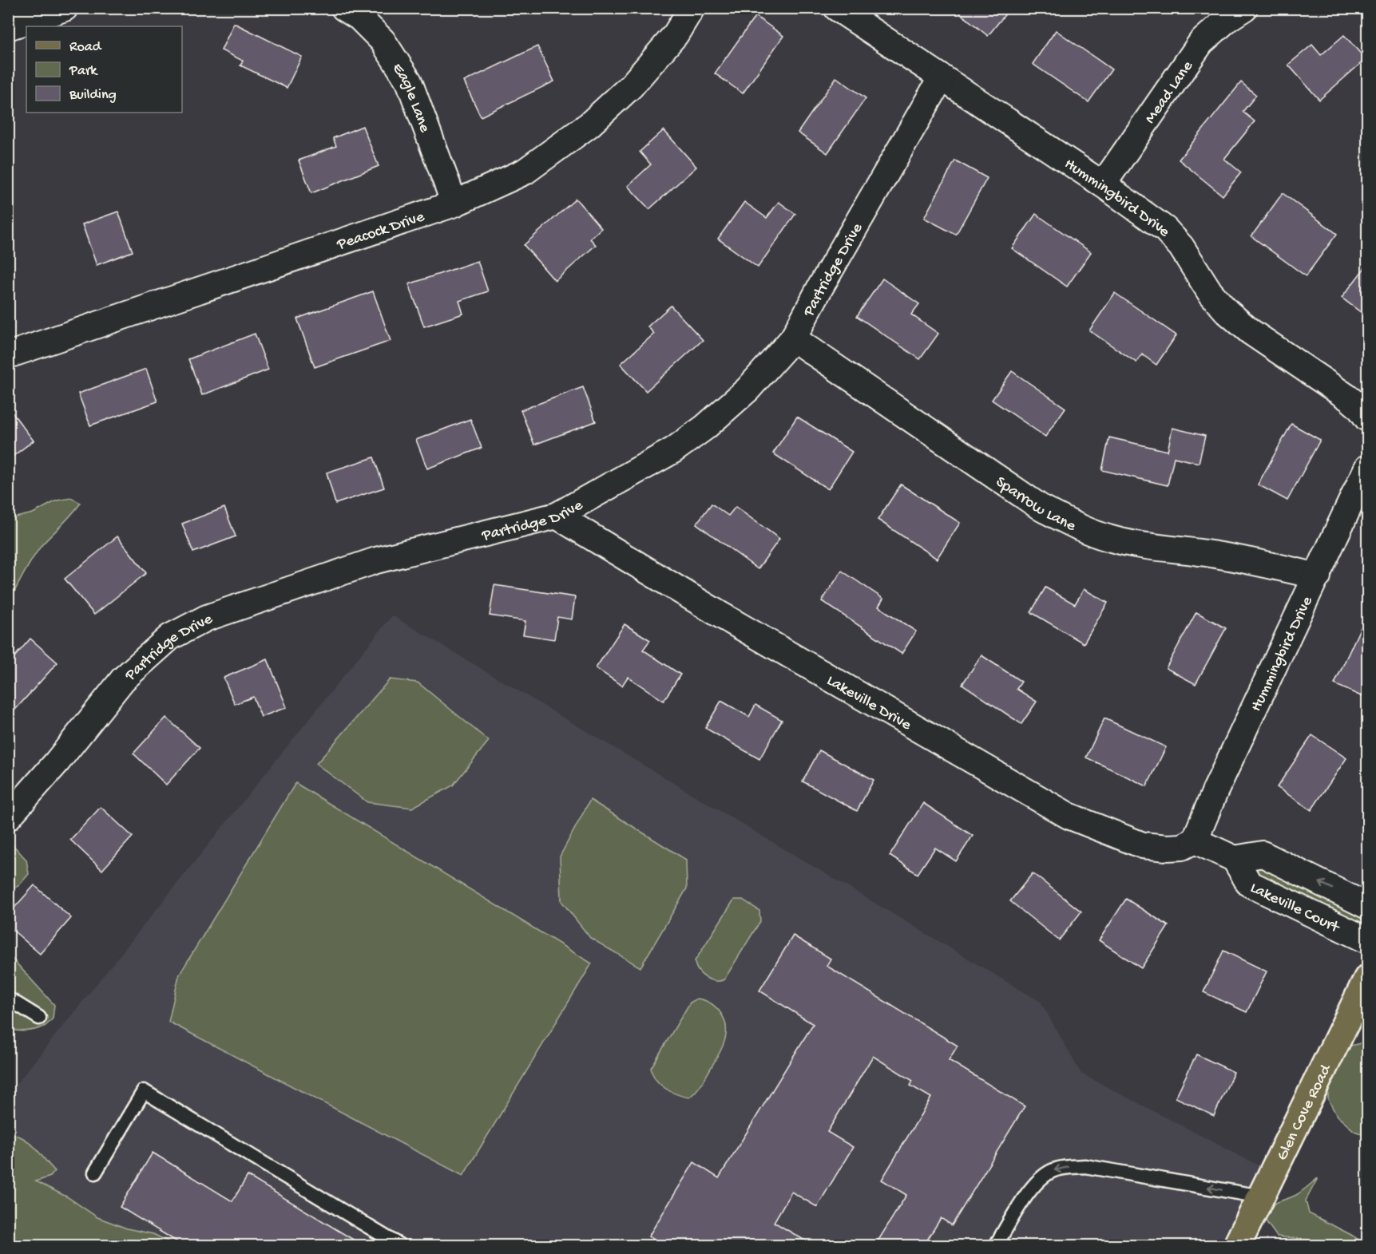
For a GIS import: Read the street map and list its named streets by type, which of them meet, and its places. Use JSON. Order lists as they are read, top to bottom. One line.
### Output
{"streets":{"main road":["Glen Cove Road"],"street":["Mead Lane","Eagle Lane","Hummingbird Drive","Peacock Drive","Partridge Drive","Sparrow Lane","Lakeville Drive","Lakeville Court"]},"crossings":[["Mead Lane","Hummingbird Drive"],["Eagle Lane","Peacock Drive"],["Hummingbird Drive","Partridge Drive"],["Hummingbird Drive","Sparrow Lane"],["Hummingbird Drive","Lakeville Drive"],["Partridge Drive","Sparrow Lane"],["Partridge Drive","Lakeville Drive"]],"legend":["Road","Park","Building"]}
